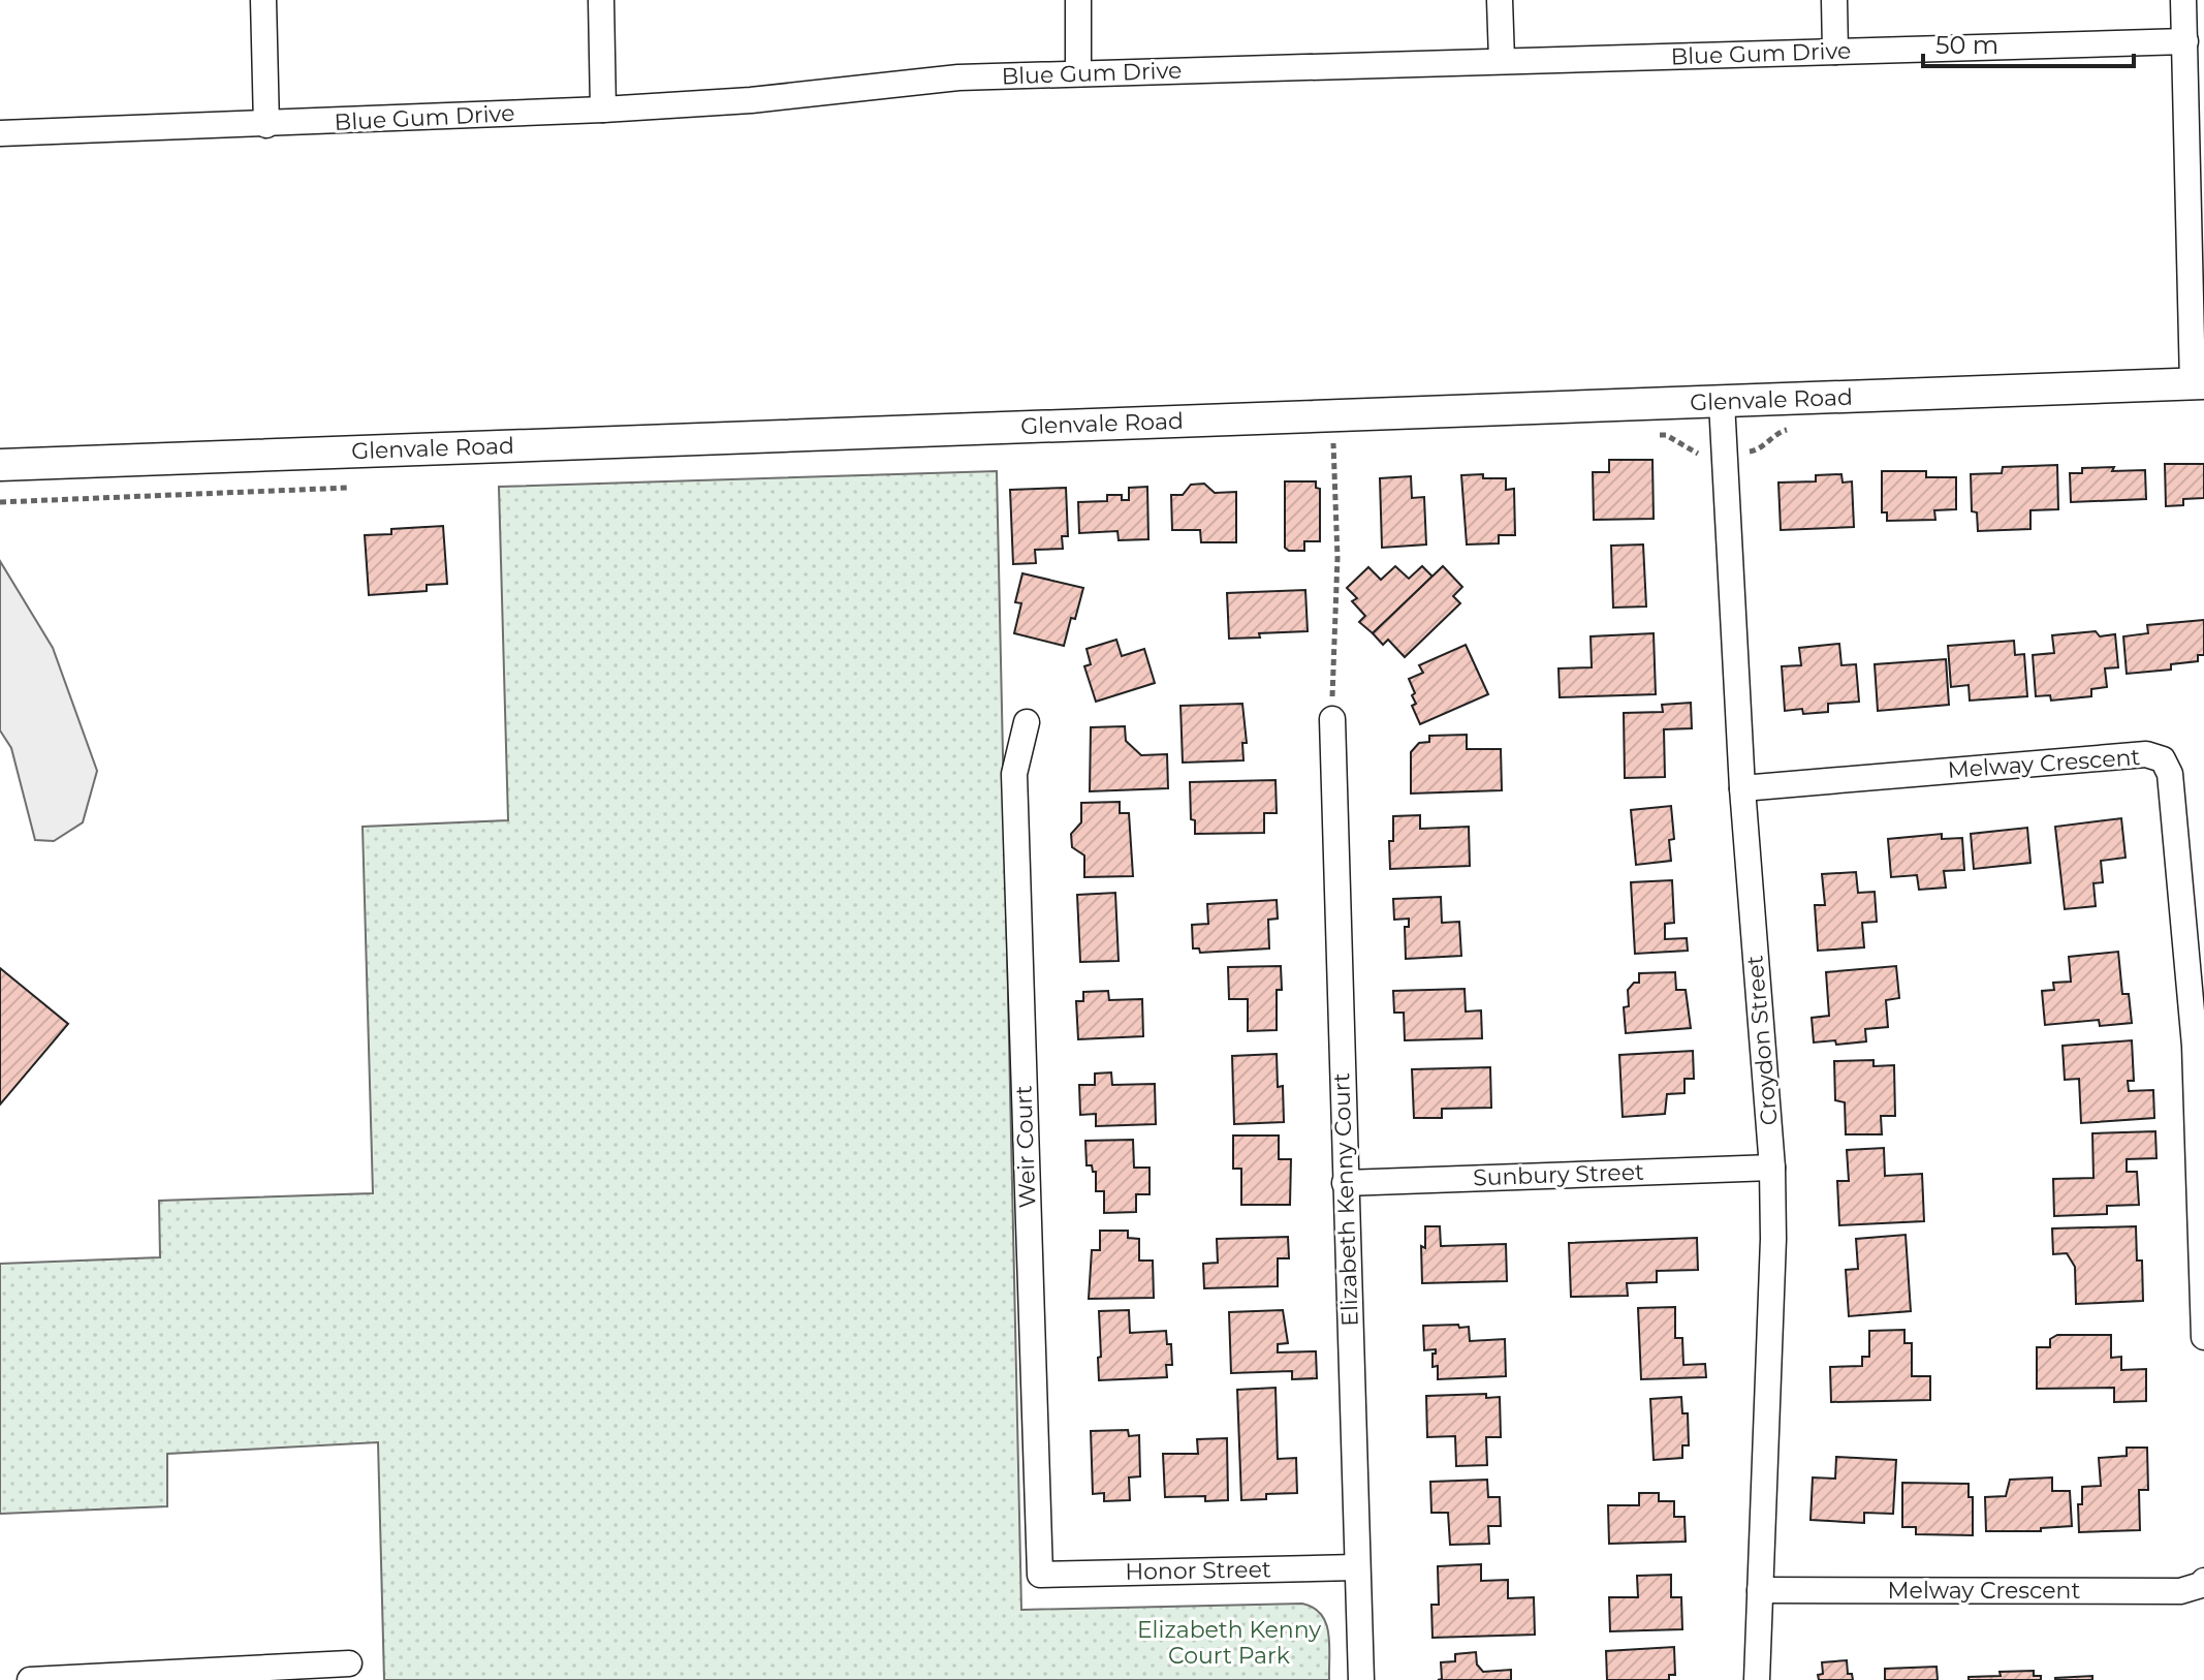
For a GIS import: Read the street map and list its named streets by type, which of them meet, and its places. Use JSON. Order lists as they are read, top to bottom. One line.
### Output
{"streets":{"street":["Blue Gum Drive","Glenvale Road","Melway Crescent","Croydon Street","Weir Court","Sunbury Street","Elizabeth Kenny Court","Honor Street"]},"crossings":[["Glenvale Road","Croydon Street"],["Melway Crescent","Croydon Street"],["Croydon Street","Sunbury Street"],["Weir Court","Honor Street"],["Sunbury Street","Elizabeth Kenny Court"],["Elizabeth Kenny Court","Honor Street"]],"parks":["Elizabeth Kenny Court Park"],"scale_bar":"50 m"}
